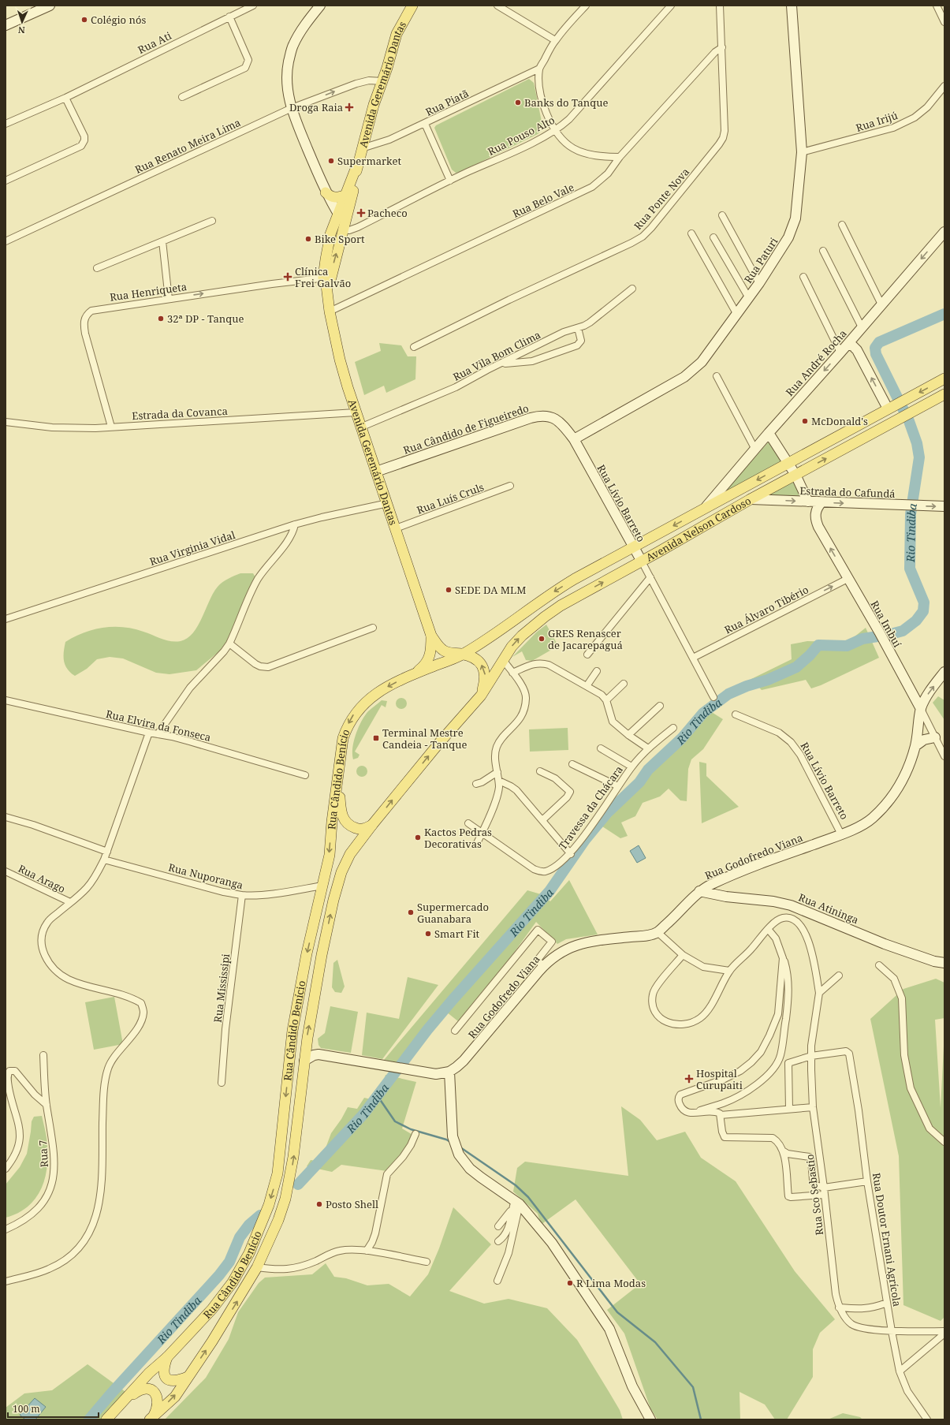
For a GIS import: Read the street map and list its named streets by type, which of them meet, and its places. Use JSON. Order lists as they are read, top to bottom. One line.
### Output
{"streets":{"main road":["Avenida Geremário Dantas","Avenida Nelson Cardoso","Rua Cândido Benício"],"street":["Rua Ati","Rua Piatã","Rua Irijú","Rua Pouso Alto","Rua Renato Meira Lima","Rua Ponte Nova","Rua Belo Vale","Rua Paturi","Rua Henriqueta","Rua Vila Bom Clima","Rua André Rocha","Estrada da Covanca","Rua Cândido de Figueiredo","Estrada do Cafundá","Rua Luís Cruls","Rua Lívio Barreto","Rua Virginia Vidal","Rua Álvaro Tibério","Rua Imbuí","Rua Elvira da Fonseca","Travessa da Chácara","Rua Godofredo Viana","Rua Nuporanga","Rua Arago","Rua Atininga","Rua Mississipi","Rua 7","Rua Sco Sebastio","Rua Doutor Ernani Agrícola"]},"crossings":[["Avenida Geremário Dantas","Rua Piatã"],["Avenida Geremário Dantas","Rua Pouso Alto"],["Avenida Geremário Dantas","Rua Renato Meira Lima"],["Avenida Geremário Dantas","Rua Belo Vale"],["Avenida Geremário Dantas","Rua Henriqueta"],["Avenida Geremário Dantas","Rua Vila Bom Clima"],["Avenida Geremário Dantas","Estrada da Covanca"],["Avenida Geremário Dantas","Rua Cândido de Figueiredo"],["Avenida Geremário Dantas","Rua Luís Cruls"],["Avenida Geremário Dantas","Avenida Nelson Cardoso"],["Avenida Geremário Dantas","Rua Virginia Vidal"],["Avenida Geremário Dantas","Rua Cândido Benício"],["Rua Irijú","Rua Paturi"],["Rua Ponte Nova","Rua Belo Vale"],["Rua Paturi","Rua Cândido de Figueiredo"],["Rua Paturi","Rua Lívio Barreto"],["Rua Henriqueta","Estrada da Covanca"],["Rua André Rocha","Avenida Nelson Cardoso"],["Rua Cândido de Figueiredo","Rua Lívio Barreto"],["Estrada do Cafundá","Avenida Nelson Cardoso"],["Estrada do Cafundá","Rua Imbuí"],["Rua Lívio Barreto","Avenida Nelson Cardoso"],["Rua Lívio Barreto","Rua Álvaro Tibério"],["Rua Lívio Barreto","Rua Godofredo Viana"],["Avenida Nelson Cardoso","Rua Cândido Benício"],["Rua Álvaro Tibério","Rua Imbuí"],["Rua Imbuí","Rua Godofredo Viana"],["Rua Cândido Benício","Rua Nuporanga"],["Rua Godofredo Viana","Rua Atininga"],["Rua Nuporanga","Rua Mississipi"],["Rua Sco Sebastio","Rua Doutor Ernani Agrícola"]],"one_way":["Rua Henriqueta","Rua André Rocha","Estrada do Cafundá","Rua Álvaro Tibério"],"water":["Rio Tindiba"],"places":{"other":["Colégio nós","Banks do Tanque","Supermarket","Bike Sport","32ª DP - Tanque","McDonald's","SEDE DA MLM","GRES Renascer de Jacarepaguá","Kactos Pedras Decorativas","Supermercado Guanabara","Smart Fit","Posto Shell","R Lima Modas"],"health":["Droga Raia","Pacheco","Clínica Frei Galvão","Hospital Curupaiti"],"transit":["Terminal Mestre Candeia - Tanque"]},"scale_bar":"100 m","north":"bottom"}
